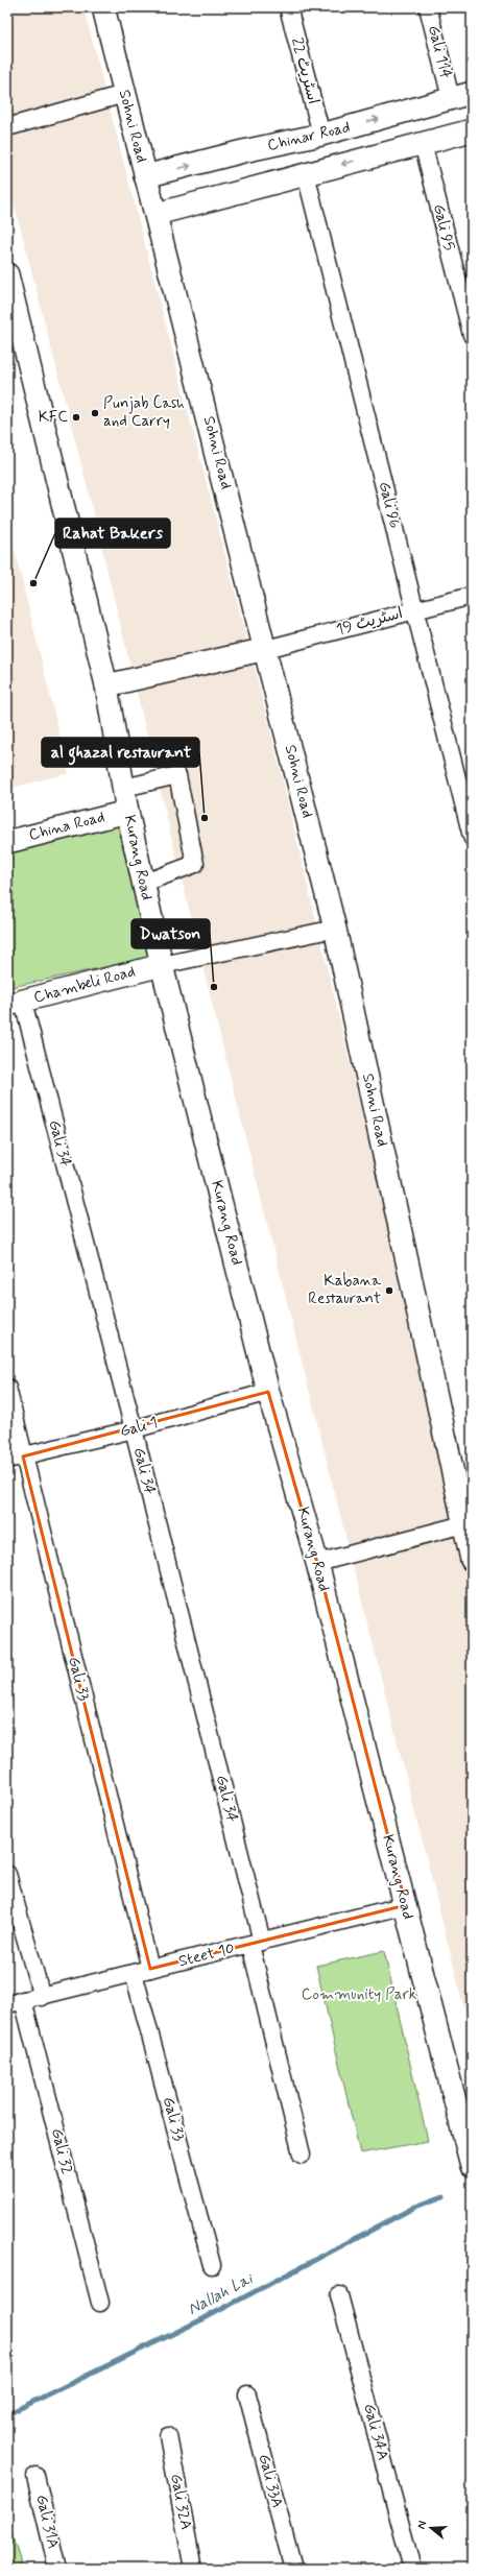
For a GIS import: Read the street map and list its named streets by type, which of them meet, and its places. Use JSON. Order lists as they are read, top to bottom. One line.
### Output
{"streets":{"street":["Gali 114","اسٹریٹ 22","Sohni Road","Chinar Road","Gali 95","Gali 96","اسٹریٹ 19","China Road","Kurang Road","Chambeli Road","Gali 34","Gali 1","Gali 33","Steet 10","Gali 32","Gali 34A","Gali 33A","Gali 32A","Gali 31A"]},"crossings":[["Gali 114","Chinar Road"],["اسٹریٹ 22","Chinar Road"],["Sohni Road","Chinar Road"],["Sohni Road","اسٹریٹ 19"],["Gali 96","اسٹریٹ 19"],["China Road","Kurang Road"],["Kurang Road","Chambeli Road"],["Kurang Road","Gali 1"],["Kurang Road","Steet 10"],["Chambeli Road","Gali 34"],["Gali 34","Gali 1"],["Gali 34","Steet 10"],["Gali 1","Gali 33"],["Gali 33","Steet 10"],["Steet 10","Gali 32"]],"water":["Nallah Lai"],"parks":["Community Park"],"places":["Punjab Cash and Carry","KFC","Rahat Bakers","al ghazal restaurant","Dwatson","Kabana Restaurant"],"north":"left"}
